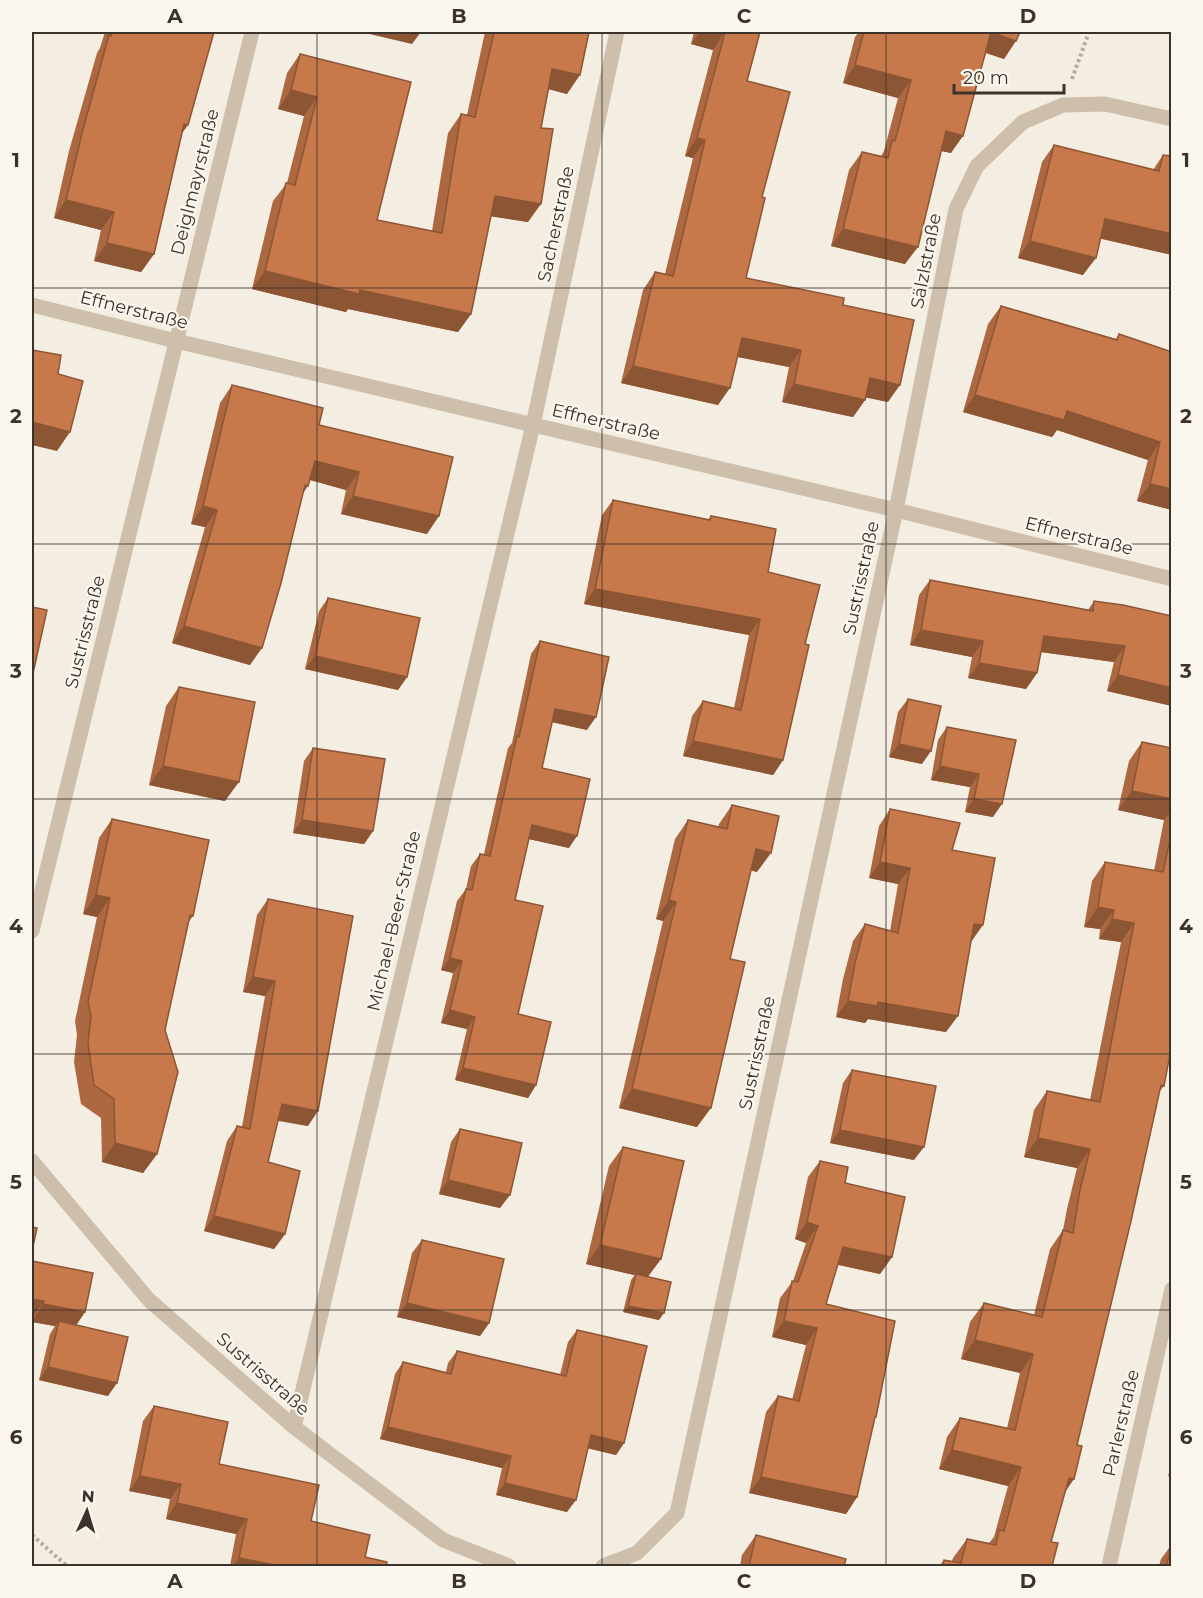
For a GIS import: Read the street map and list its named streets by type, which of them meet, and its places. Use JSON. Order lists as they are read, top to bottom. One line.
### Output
{"streets":{"street":["Deiglmayrstraße","Sacherstraße","Sälzlstraße","Effnerstraße","Sustrisstraße","Michael-Beer-Straße","Parlerstraße"]},"crossings":[["Deiglmayrstraße","Effnerstraße"],["Deiglmayrstraße","Sustrisstraße"],["Sacherstraße","Effnerstraße"],["Sacherstraße","Michael-Beer-Straße"],["Sälzlstraße","Effnerstraße"],["Sälzlstraße","Sustrisstraße"],["Effnerstraße","Sustrisstraße"],["Effnerstraße","Michael-Beer-Straße"],["Sustrisstraße","Michael-Beer-Straße"]],"scale_bar":"20 m","north":"top","grid":{"columns":["A","B","C","D"],"rows":["1","2","3","4","5","6"]}}
